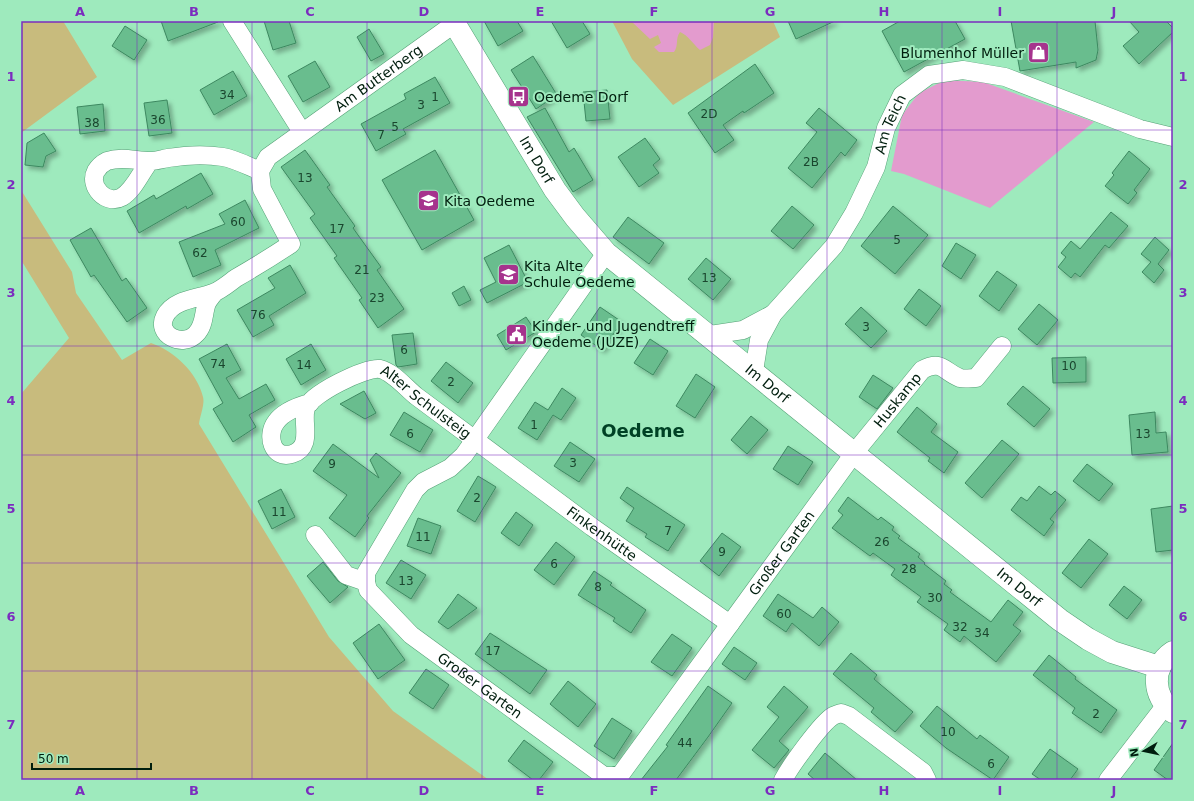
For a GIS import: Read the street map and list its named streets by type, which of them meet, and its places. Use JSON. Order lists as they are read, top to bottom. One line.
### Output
{"streets":{"street":["Am Butterberg","Am Teich","Im Dorf","Huskamp","Alter Schulsteig","Finkenhütte","Großer Garten"]},"crossings":[["Am Butterberg","Im Dorf"],["Am Teich","Im Dorf"],["Im Dorf","Huskamp"],["Im Dorf","Großer Garten"],["Huskamp","Großer Garten"],["Alter Schulsteig","Finkenhütte"],["Finkenhütte","Großer Garten"]],"districts":["Oedeme"],"places":{"shop":["Blumenhof Müller"],"bus stop":["Oedeme Dorf"],"school or university":["Kita Oedeme","Kita Alte Schule Oedeme"],"public building":["Kinder- und Jugendtreff Oedeme (JUZE)"]},"house_numbers":["34","1","3","2D","36","38","5","7","2B","13","60","17","5","62","21","13","23","76","3","6","74","14","10","2","1","6","13","3","9","2","11","7","11","26","9","6","28","13","8","30","60","32","34","17","2","10","44","6"],"scale_bar":"50 m","north":"left","grid":{"columns":["A","B","C","D","E","F","G","H","I","J"],"rows":["1","2","3","4","5","6","7"]}}
